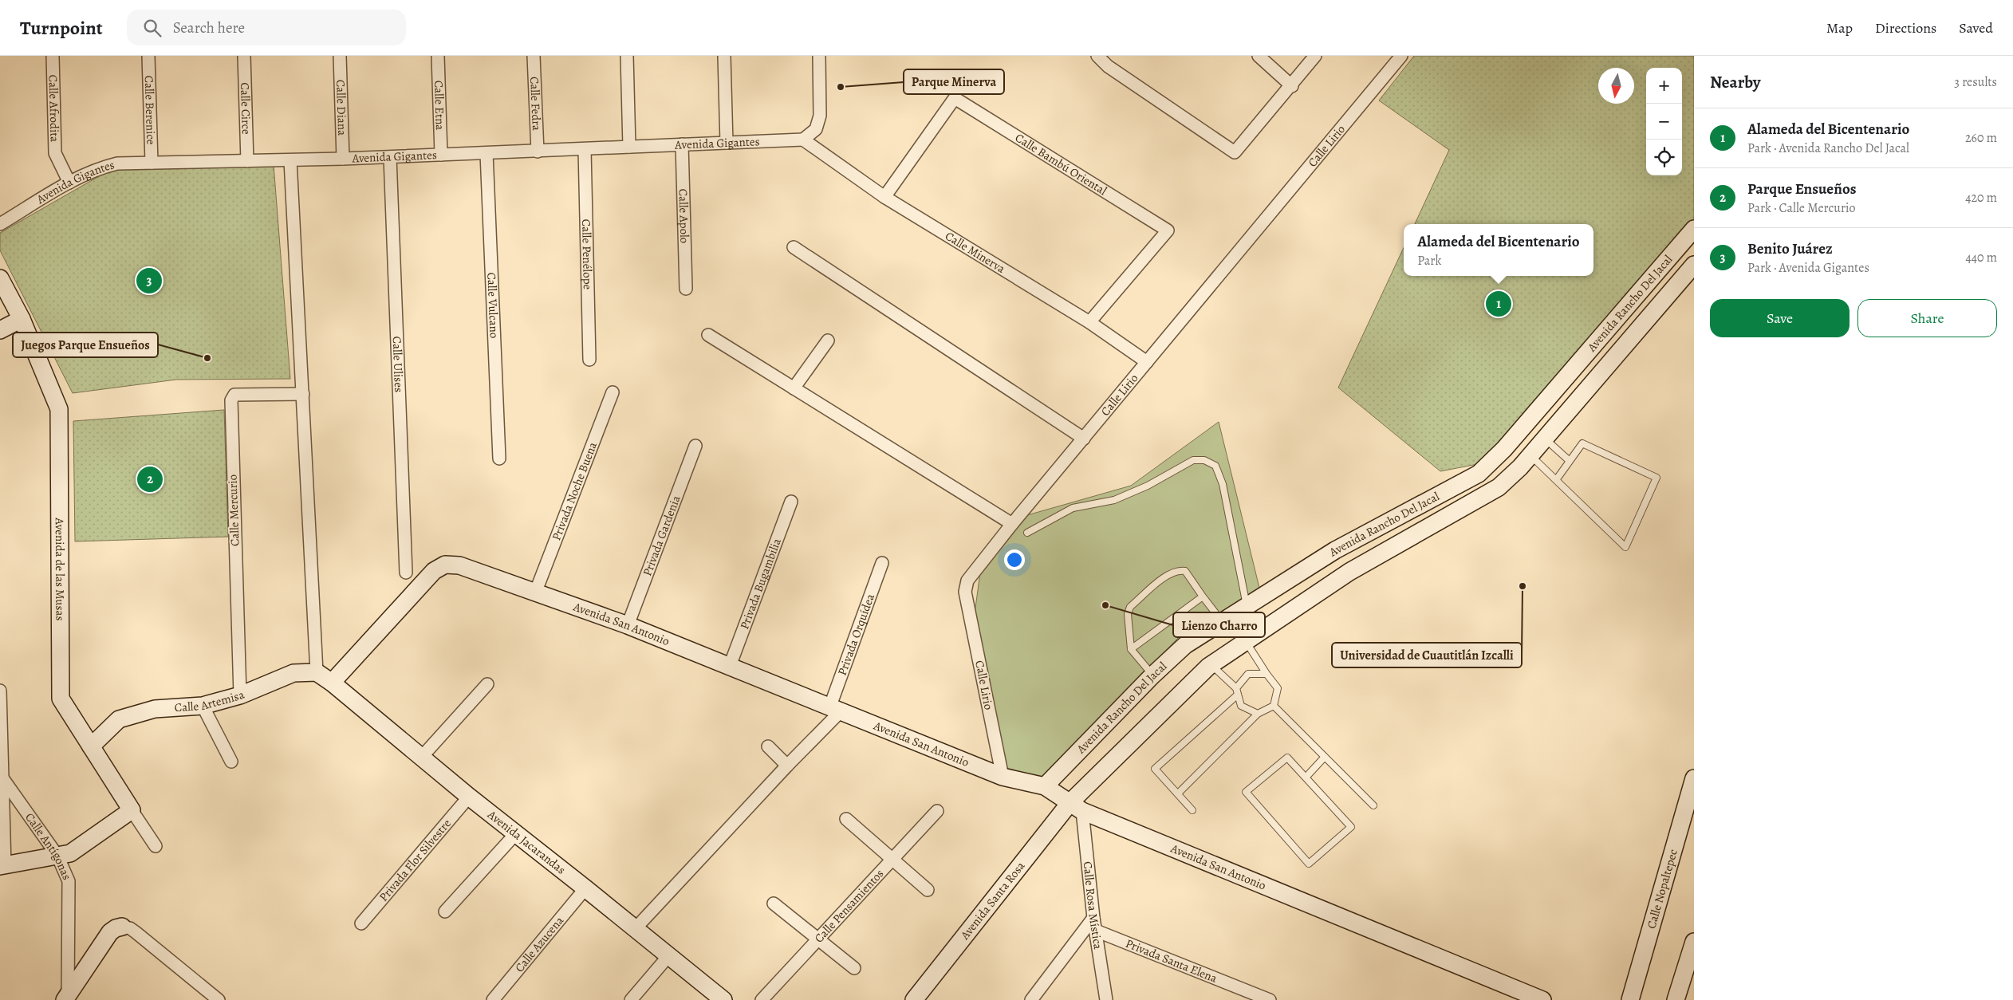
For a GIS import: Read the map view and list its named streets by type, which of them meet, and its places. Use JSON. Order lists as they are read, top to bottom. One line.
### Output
{"streets":{"street":["Calle Fedra","Calle Etna","Calle Diana","Calle Circe","Calle Afrodita","Calle Berenice","Avenida Gigantes","Calle Lirio","Calle Bambú Oriental","Calle Apolo","Calle Minerva","Calle Penélope","Avenida Rancho Del Jacal","Calle Vulcano","Calle Ulises","Privada Noche Buena","Calle Mercurio","Privada Gardenia","Avenida de las Musas","Privada Bugambilia","Avenida San Antonio","Privada Orquídea","Calle Artemisa","Avenida Jacarandas","Calle Antígonas","Privada Flor Silvestre","Calle Nopaltepec","Avenida Santa Rosa","Calle Rosa Mística","Calle Pensamientos","Calle Azucena","Privada Santa Elena"]},"crossings":[["Calle Fedra","Avenida Gigantes"],["Calle Etna","Avenida Gigantes"],["Calle Diana","Avenida Gigantes"],["Calle Circe","Avenida Gigantes"],["Calle Afrodita","Avenida Gigantes"],["Calle Berenice","Avenida Gigantes"],["Avenida Gigantes","Calle Apolo"],["Avenida Gigantes","Calle Minerva"],["Avenida Gigantes","Calle Penélope"],["Avenida Gigantes","Calle Vulcano"],["Avenida Gigantes","Calle Ulises"],["Calle Lirio","Calle Minerva"],["Calle Lirio","Avenida San Antonio"],["Calle Bambú Oriental","Calle Minerva"],["Avenida Rancho Del Jacal","Avenida San Antonio"],["Avenida Rancho Del Jacal","Avenida Santa Rosa"],["Avenida Rancho Del Jacal","Calle Rosa Mística"],["Privada Noche Buena","Avenida San Antonio"],["Calle Mercurio","Calle Artemisa"],["Privada Gardenia","Avenida San Antonio"],["Avenida de las Musas","Calle Artemisa"],["Privada Bugambilia","Avenida San Antonio"],["Avenida San Antonio","Privada Orquídea"],["Avenida San Antonio","Avenida Jacarandas"],["Avenida San Antonio","Avenida Santa Rosa"],["Avenida San Antonio","Calle Rosa Mística"],["Avenida Jacarandas","Privada Flor Silvestre"],["Avenida Jacarandas","Calle Azucena"],["Avenida Santa Rosa","Calle Rosa Mística"],["Calle Rosa Mística","Privada Santa Elena"]],"places":["Parque Minerva","Juegos Parque Ensueños","Universidad de Cuautitlán Izcalli","Lienzo Charro"],"north":"bottom","page":{"header":"Turnpoint","search":"Search here","nav":["Map","Directions","Saved"],"heading":["Nearby","3 results"],"map_buttons":["+","−"],"list":[{"mark":"1","name":"Alameda del Bicentenario","note":"Park · Avenida Rancho Del Jacal","value":"260 m"},{"mark":"2","name":"Parque Ensueños","note":"Park · Calle Mercurio","value":"420 m"},{"mark":"3","name":"Benito Juárez","note":"Park · Avenida Gigantes","value":"440 m"}],"popup":["Alameda del Bicentenario","Park"],"pins":["3","1","2"],"buttons":["Save","Share"]}}
